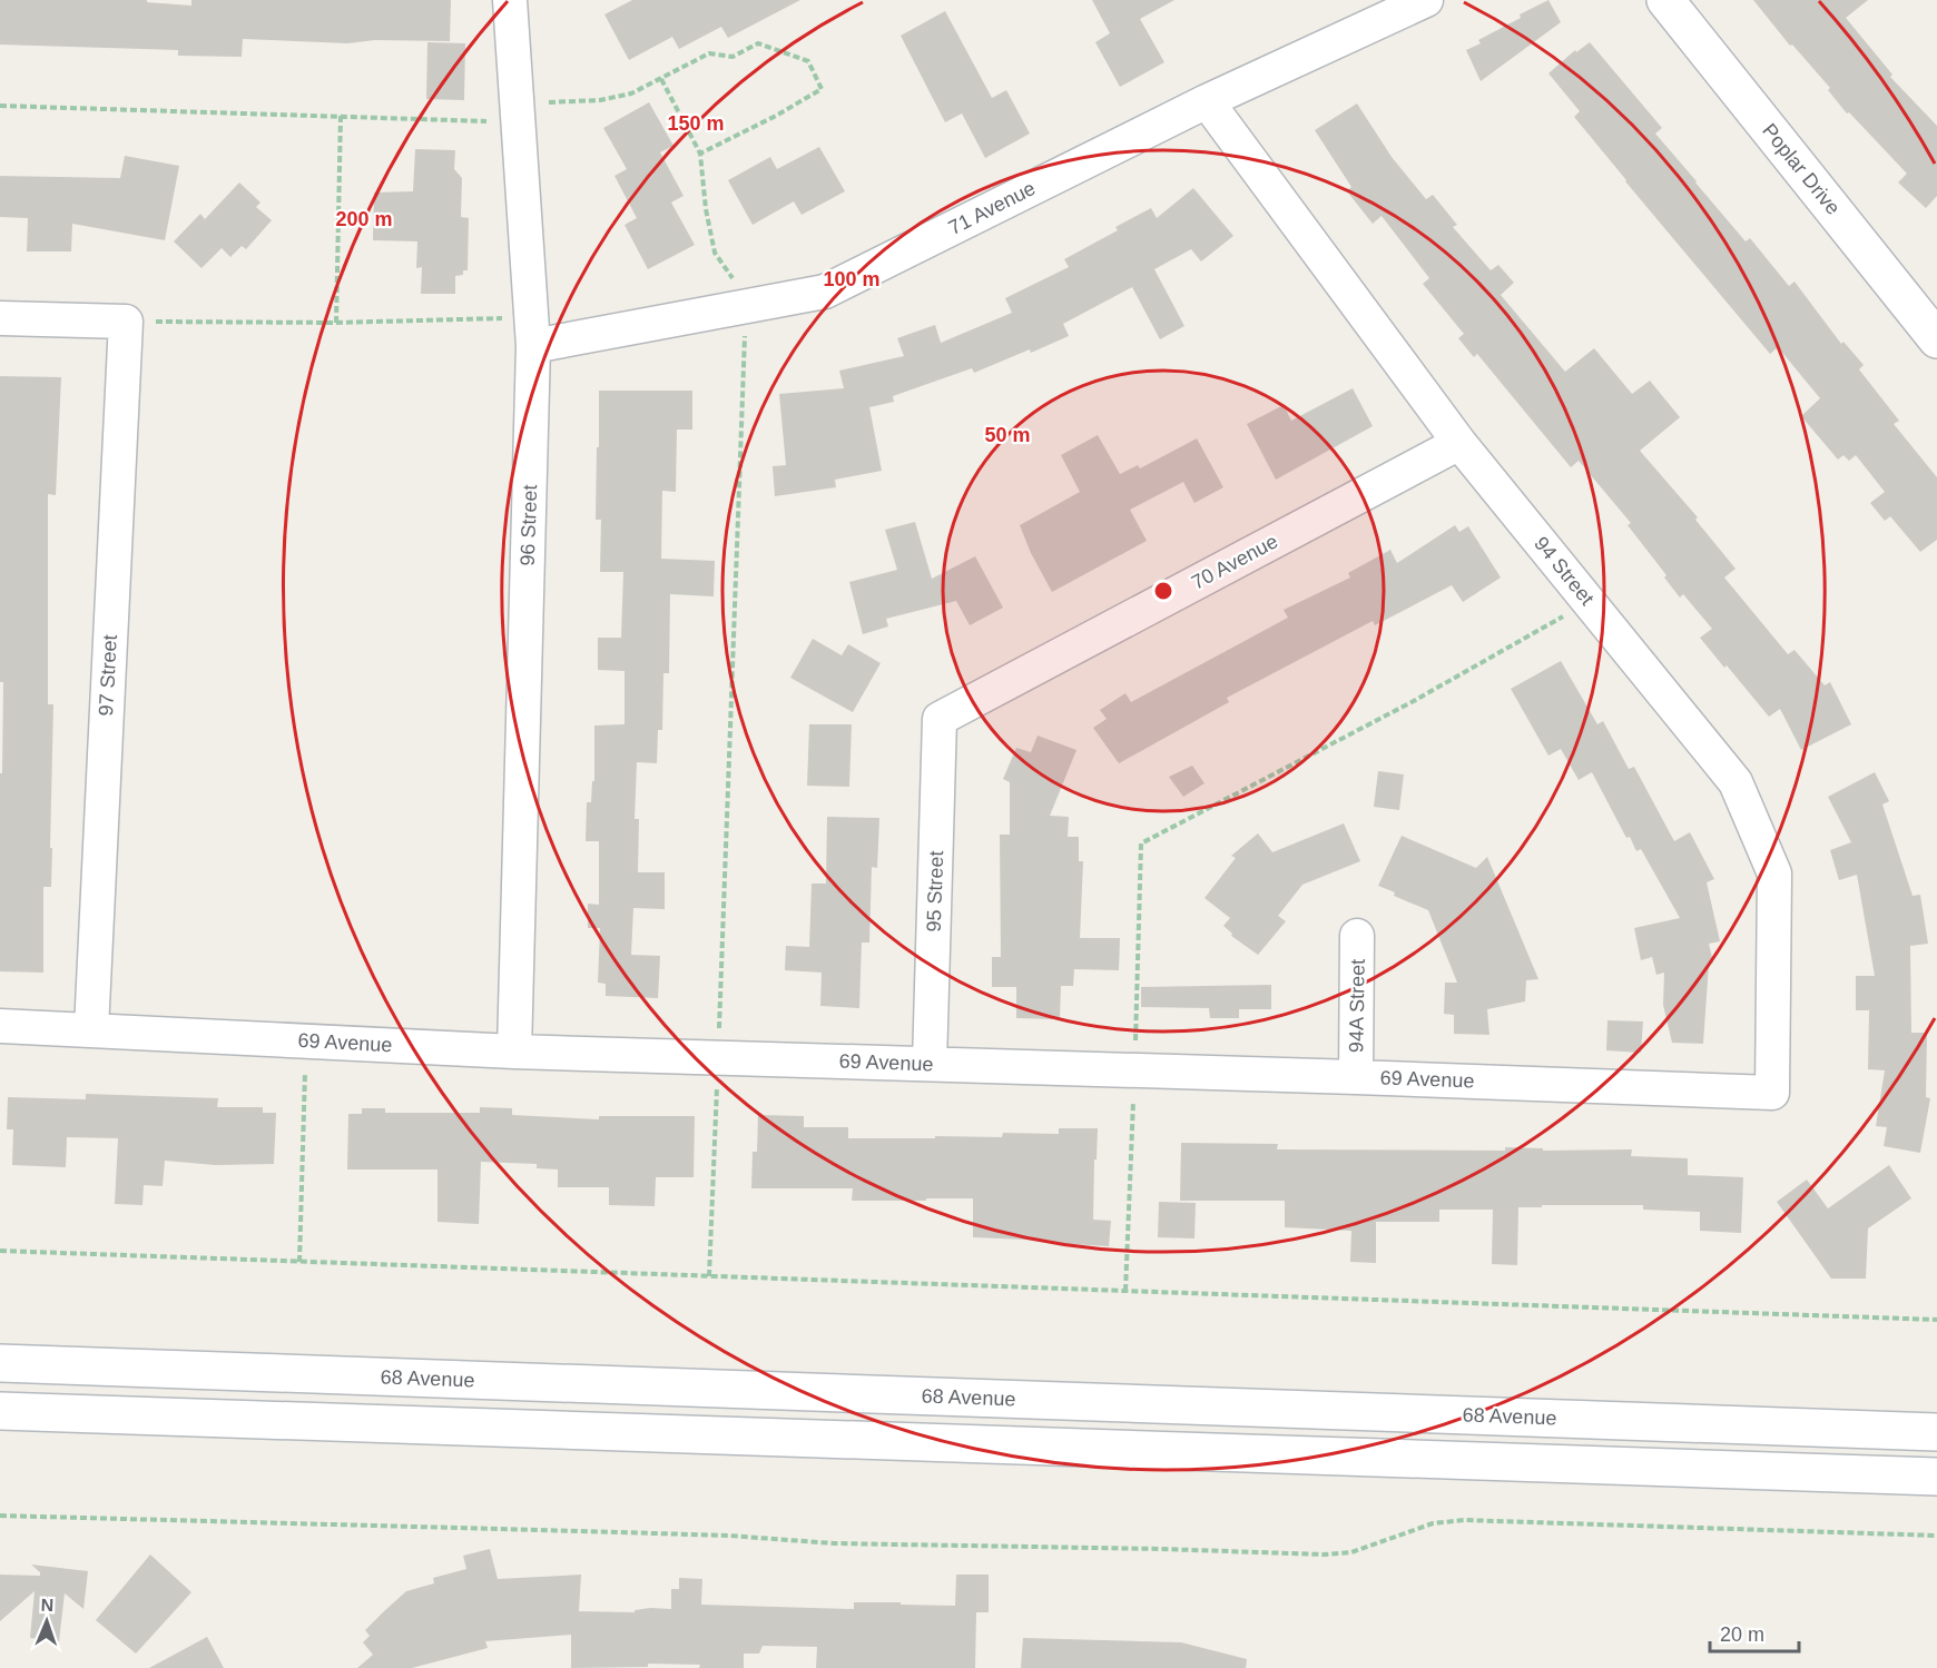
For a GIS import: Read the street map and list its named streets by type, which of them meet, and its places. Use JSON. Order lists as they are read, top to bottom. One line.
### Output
{"streets":{"main road":["Poplar Drive","68 Avenue"],"street":["71 Avenue","96 Street","70 Avenue","94 Street","97 Street","95 Street","94A Street","69 Avenue"]},"crossings":[["71 Avenue","96 Street"],["71 Avenue","94 Street"],["96 Street","69 Avenue"],["70 Avenue","94 Street"],["70 Avenue","95 Street"],["94 Street","69 Avenue"],["97 Street","69 Avenue"],["95 Street","69 Avenue"],["94A Street","69 Avenue"]],"scale_bar":"20 m","north":"top","rings":["150 m","200 m","100 m","50 m"]}
